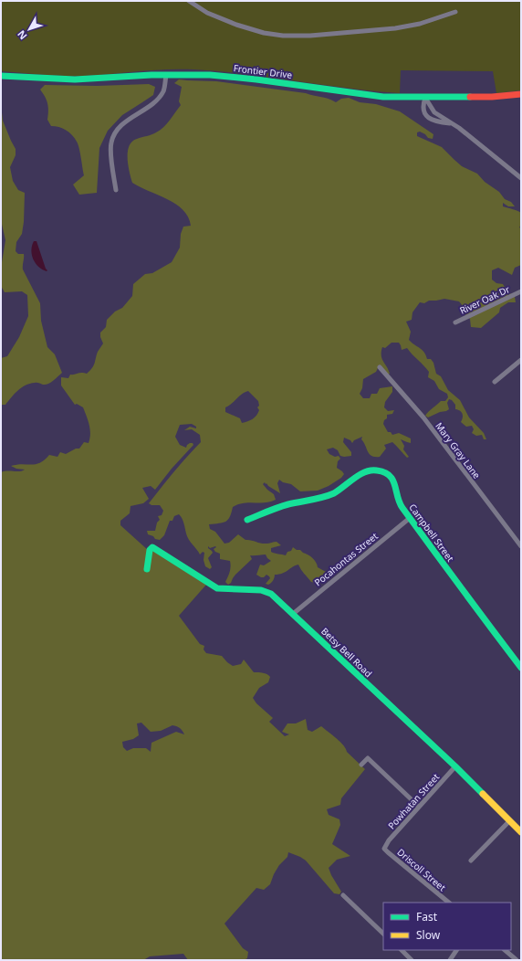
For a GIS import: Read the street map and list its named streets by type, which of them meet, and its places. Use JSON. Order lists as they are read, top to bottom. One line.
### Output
{"streets":{"street":["Frontier Drive","River Oak Dr","Mary Gray Lane","Campbell Street","Pocahontas Street","Betsy Bell Road","Powhatan Street","Driscoll Street"]},"crossings":[["Campbell Street","Pocahontas Street"],["Pocahontas Street","Betsy Bell Road"],["Betsy Bell Road","Powhatan Street"],["Powhatan Street","Driscoll Street"]],"legend":["Fast","Slow"],"north":"bottom left"}
